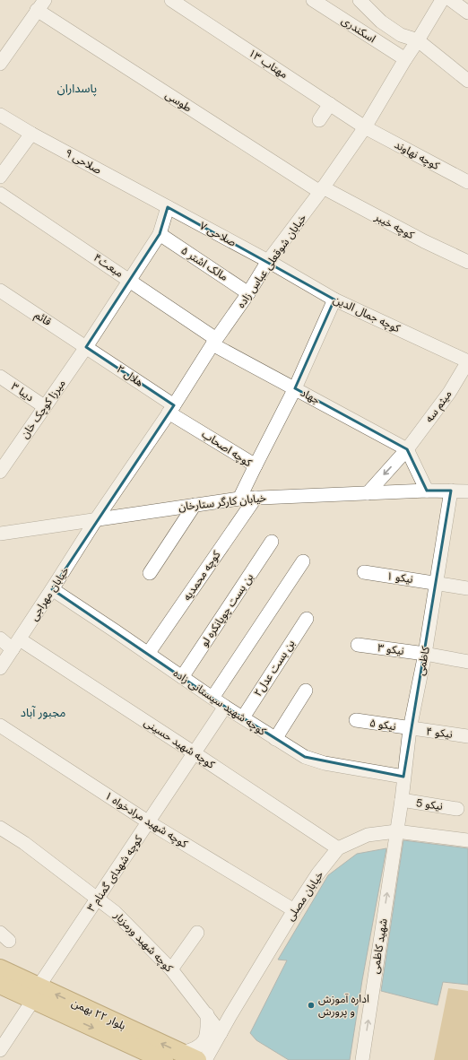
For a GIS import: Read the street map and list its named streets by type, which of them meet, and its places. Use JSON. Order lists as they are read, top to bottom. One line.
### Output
{"streets":{"main road":["بلوار ۲۲ بهمن"],"street":["اسکندری","مهتاب ۱۳","طوسی","کوچه نهاوند","صلاحی ۹","کوچه خیبر","صلاحی ۷","خیابان شوقعلی عباس زاده","مالک اشتر ۵","مبعث۴","کوچه جمال الدین","قائم","هلال ۲","دیبا ۳","جهاد","میثم سه","میرزا کوچک خان","کوچه اصحاب","خیابان کارگر ستارخان","کوچه محمدیه","نیکو ۱","خیابان مهراجی","بن بست چوپانکره لو","نیکو ۳","کاظمی","بن بست عدل۲","کوچه شهید سیستانی زاده","نیکو ۵","نیکو ۴","کوچه شهید حسینی","نیکو 5","۱ کوچه شهید مرادخواه","۳ کوچه شهدای گمنام","خیابان مصلی","کوچه شهید ورمزیار","شهید کاظمی"]},"crossings":[["اسکندری","خیابان شوقعلی عباس زاده"],["مهتاب ۱۳","کوچه نهاوند"],["مهتاب ۱۳","خیابان شوقعلی عباس زاده"],["طوسی","کوچه خیبر"],["طوسی","خیابان شوقعلی عباس زاده"],["کوچه نهاوند","خیابان شوقعلی عباس زاده"],["صلاحی ۹","صلاحی ۷"],["صلاحی ۹","میرزا کوچک خان"],["کوچه خیبر","خیابان شوقعلی عباس زاده"],["صلاحی ۷","خیابان شوقعلی عباس زاده"],["صلاحی ۷","کوچه جمال الدین"],["صلاحی ۷","میرزا کوچک خان"],["خیابان شوقعلی عباس زاده","مالک اشتر ۵"],["خیابان شوقعلی عباس زاده","مبعث۴"],["خیابان شوقعلی عباس زاده","کوچه جمال الدین"],["خیابان شوقعلی عباس زاده","هلال ۲"],["خیابان شوقعلی عباس زاده","جهاد"],["خیابان شوقعلی عباس زاده","کوچه اصحاب"],["خیابان شوقعلی عباس زاده","خیابان کارگر ستارخان"],["خیابان شوقعلی عباس زاده","خیابان مهراجی"],["مالک اشتر ۵","میرزا کوچک خان"],["مبعث۴","جهاد"],["مبعث۴","میرزا کوچک خان"],["کوچه جمال الدین","میثم سه"],["قائم","هلال ۲"],["قائم","میرزا کوچک خان"],["هلال ۲","میرزا کوچک خان"],["هلال ۲","کوچه اصحاب"],["دیبا ۳","میرزا کوچک خان"],["جهاد","میثم سه"],["میثم سه","خیابان کارگر ستارخان"],["کوچه اصحاب","خیابان کارگر ستارخان"],["خیابان کارگر ستارخان","کوچه محمدیه"],["خیابان کارگر ستارخان","خیابان مهراجی"],["خیابان کارگر ستارخان","کاظمی"],["کوچه محمدیه","کوچه شهید سیستانی زاده"],["نیکو ۱","کاظمی"],["خیابان مهراجی","کوچه شهید سیستانی زاده"],["خیابان مهراجی","کوچه شهید حسینی"],["بن بست چوپانکره لو","کوچه شهید سیستانی زاده"],["نیکو ۳","کاظمی"],["کاظمی","کوچه شهید سیستانی زاده"],["کاظمی","نیکو ۵"],["کاظمی","نیکو ۴"],["کاظمی","نیکو 5"],["کاظمی","خیابان مصلی"],["کاظمی","شهید کاظمی"],["بن بست عدل۲","کوچه شهید سیستانی زاده"],["کوچه شهید سیستانی زاده","۳ کوچه شهدای گمنام"],["نیکو ۵","نیکو ۴"],["کوچه شهید حسینی","۳ کوچه شهدای گمنام"],["کوچه شهید حسینی","خیابان مصلی"],["۱ کوچه شهید مرادخواه","۳ کوچه شهدای گمنام"],["۱ کوچه شهید مرادخواه","خیابان مصلی"],["۳ کوچه شهدای گمنام","کوچه شهید ورمزیار"],["۳ کوچه شهدای گمنام","بلوار ۲۲ بهمن"],["خیابان مصلی","کوچه شهید ورمزیار"],["خیابان مصلی","شهید کاظمی"]],"one_way":["شهید کاظمی"],"districts":["پاسداران","مجبور آباد"],"places":["اداره آموزش و پرورش"]}
